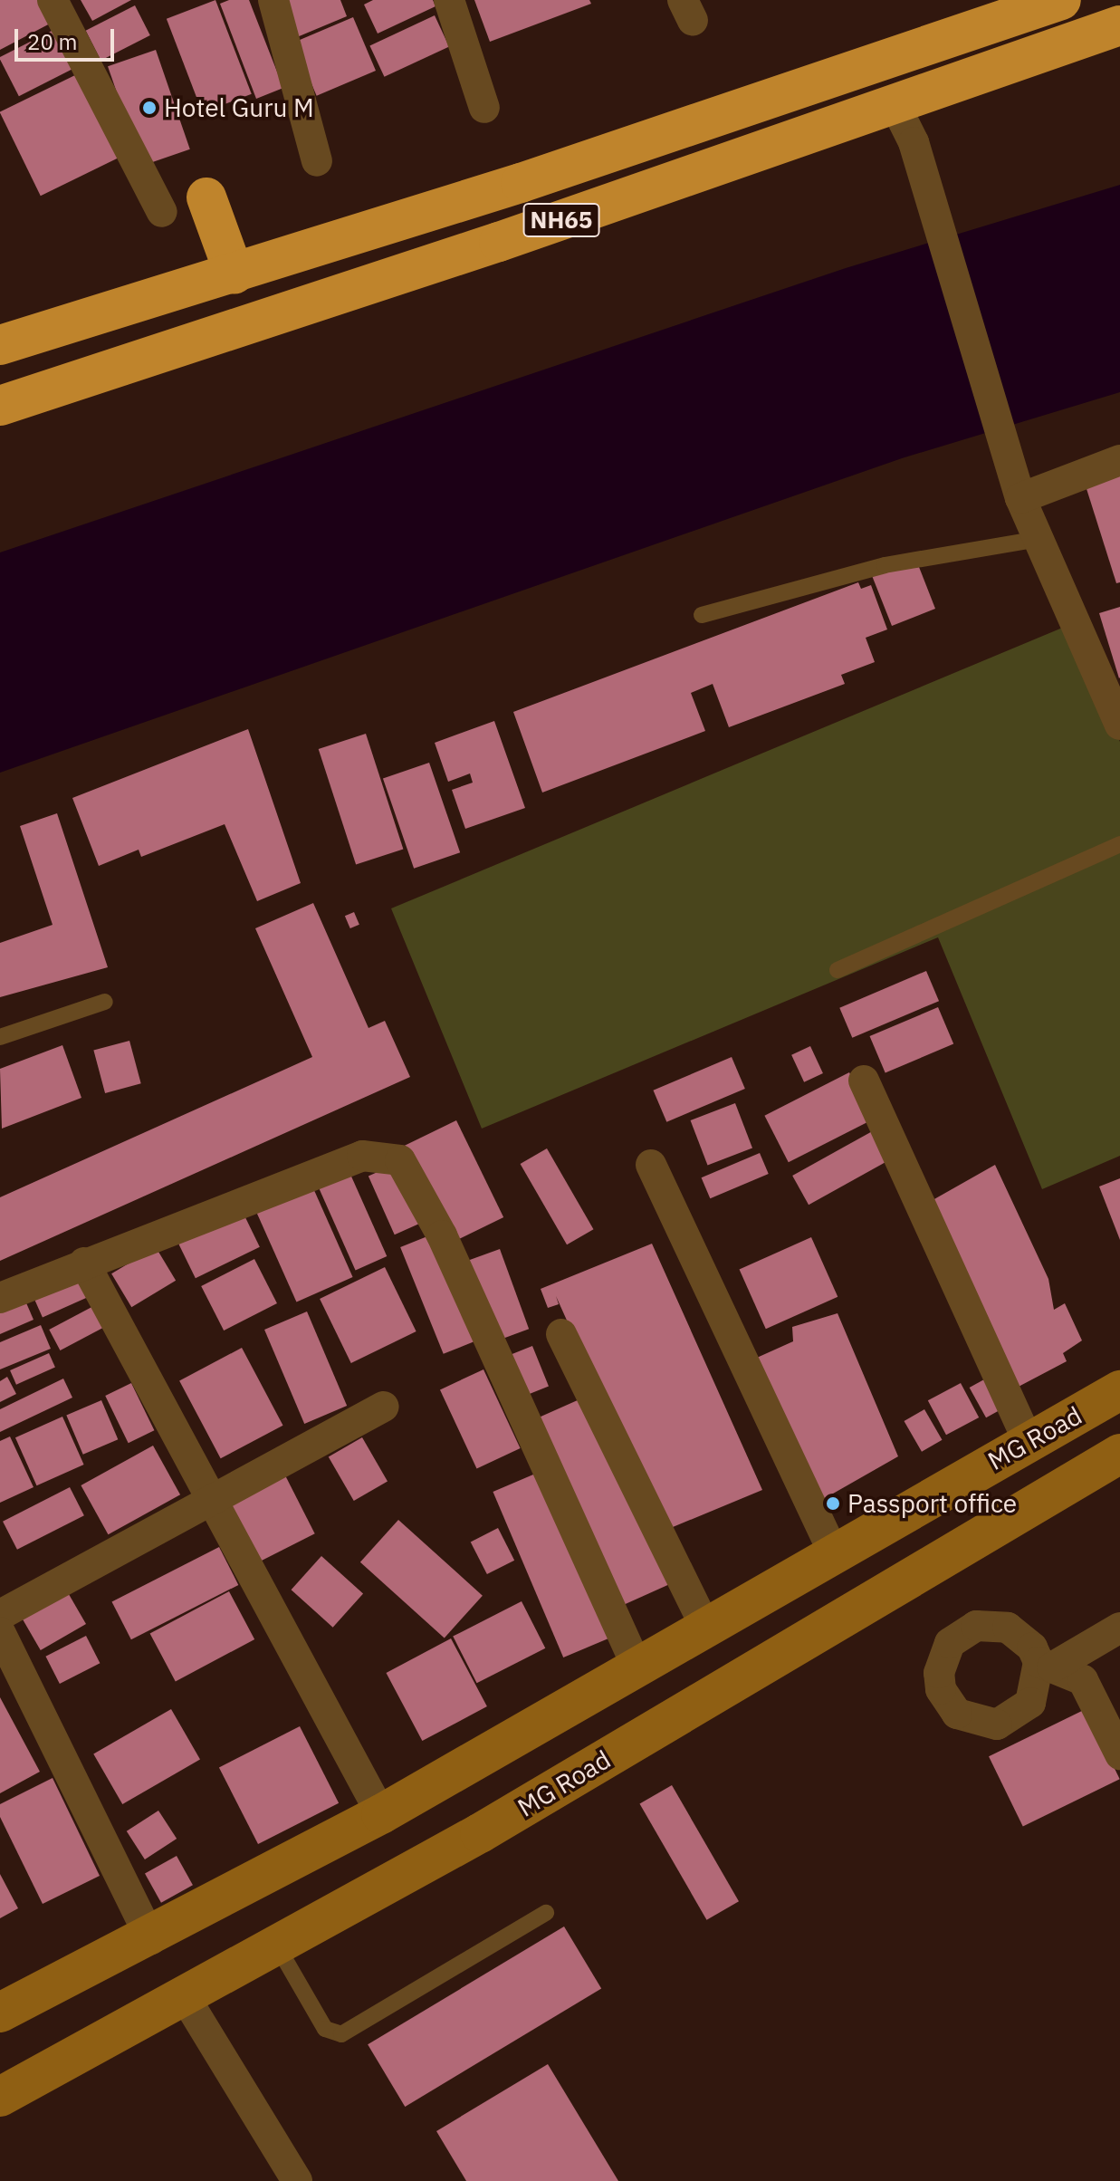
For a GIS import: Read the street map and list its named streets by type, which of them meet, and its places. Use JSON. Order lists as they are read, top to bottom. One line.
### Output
{"streets":{"highway":["NH65"],"main road":["MG Road"]},"places":["Hotel Guru M","Passport office"],"scale_bar":"20 m"}
